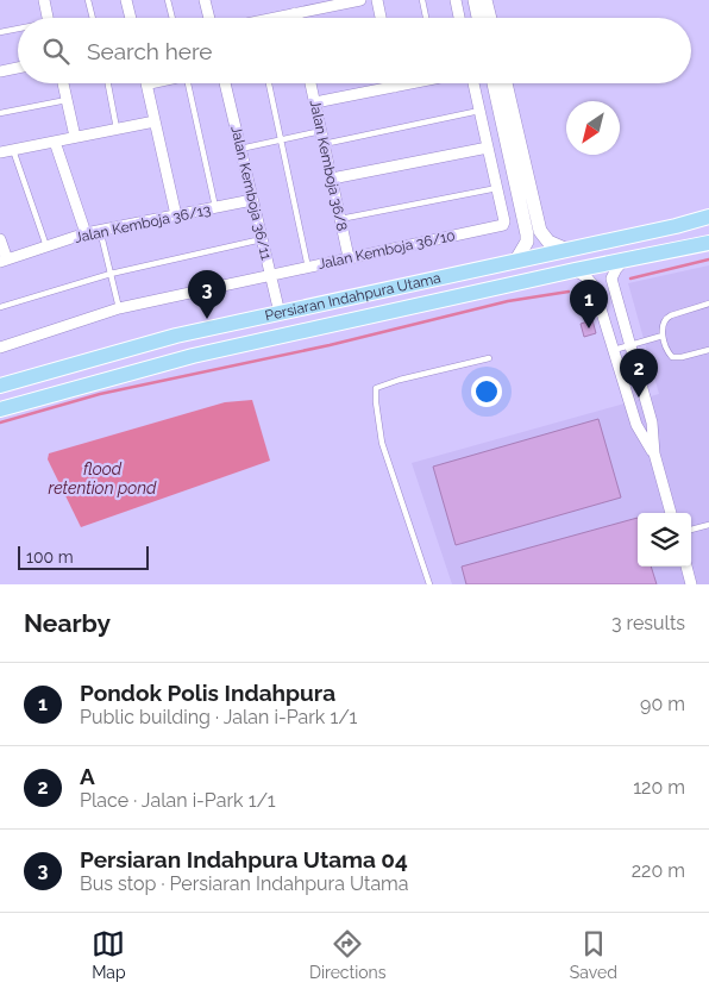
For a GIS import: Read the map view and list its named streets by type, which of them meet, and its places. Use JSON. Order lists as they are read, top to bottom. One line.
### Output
{"streets":{"main road":["Persiaran Indahpura Utama"],"street":["Jalan Kemboja 36/8","Jalan Kemboja 36/11","Jalan Kemboja 36/13","Jalan Kemboja 36/10"]},"crossings":[["Jalan Kemboja 36/8","Jalan Kemboja 36/10"],["Jalan Kemboja 36/11","Jalan Kemboja 36/13"],["Jalan Kemboja 36/11","Jalan Kemboja 36/10"],["Jalan Kemboja 36/11","Persiaran Indahpura Utama"]],"water":["flood retention pond"],"scale_bar":"100 m","north":"bottom left","page":{"search":"Search here","pins":["3","1","2"],"scale":"100 m","heading":["Nearby","3 results"],"list":[{"mark":"1","name":"Pondok Polis Indahpura","note":"Public building · Jalan i-Park 1/1","value":"90 m"},{"mark":"2","name":"A","note":"Place · Jalan i-Park 1/1","value":"120 m"},{"mark":"3","name":"Persiaran Indahpura Utama 04","note":"Bus stop · Persiaran Indahpura Utama","value":"220 m"}],"nav":["Map","Directions","Saved"]}}
